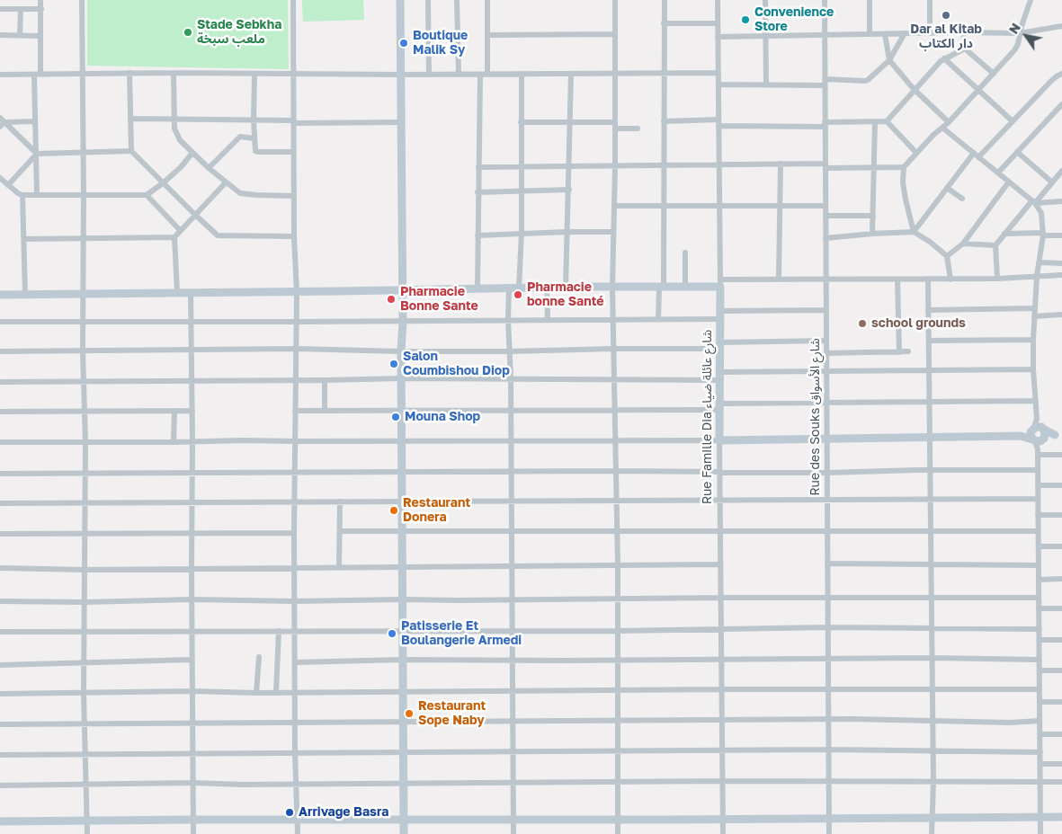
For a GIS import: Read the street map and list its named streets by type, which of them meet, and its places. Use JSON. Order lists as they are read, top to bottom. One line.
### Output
{"streets":{"street":["Rue Famille Dia شارع عائلة ضياء","Rue des Souks شارع الأسواق"]},"places":["Dar al Kitab دار الكتاب","Convenience Store","Stade Sebkha ملعب سبخة","Boutique Malik Sy","Pharmacie bonne Santé","Pharmacie Bonne Sante","school grounds","Salon Coumbishou Diop","Mouna Shop","Restaurant Donera","Patisserie Et Boulangerie Armedi","Restaurant Sope Naby","Arrivage Basra"],"north":"top left"}
